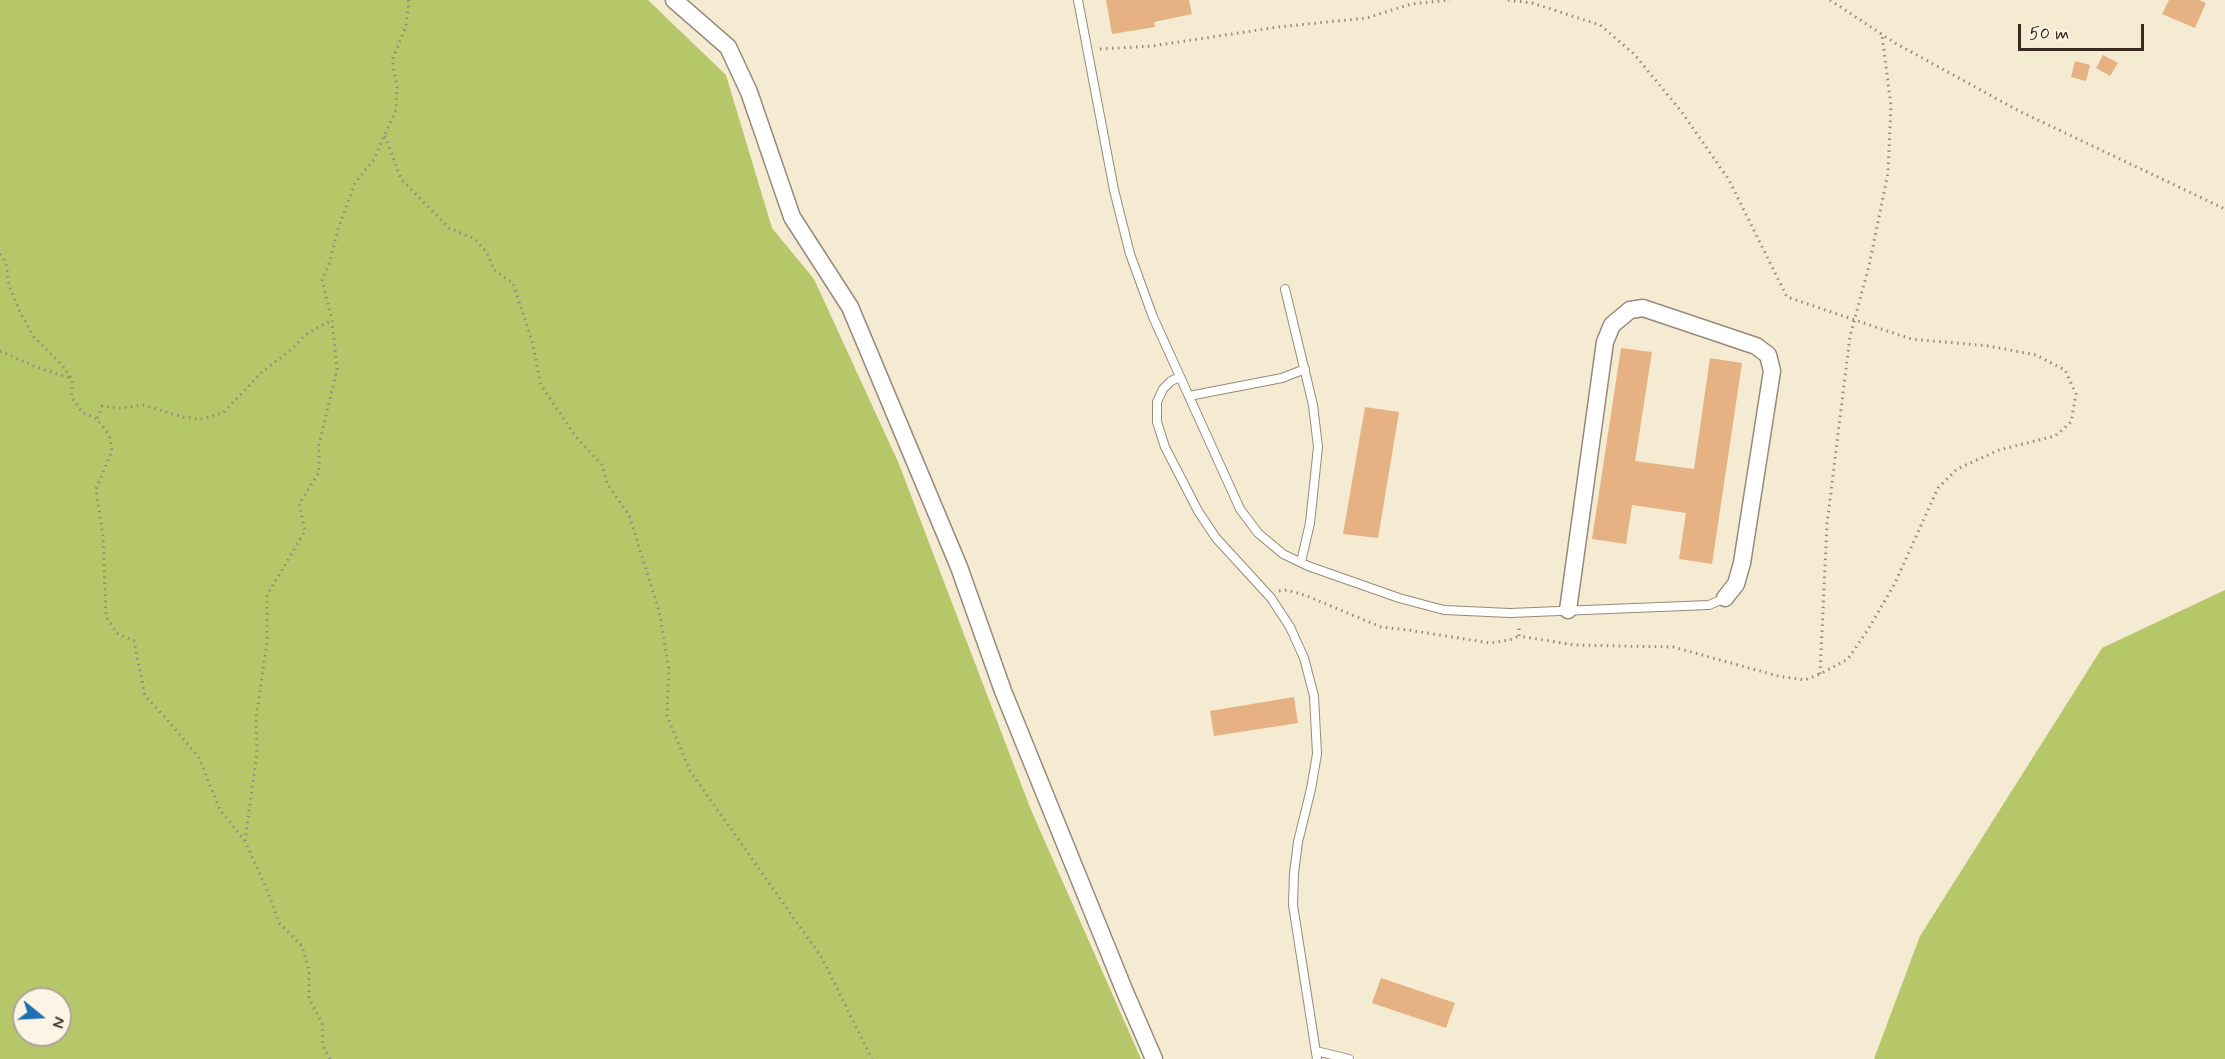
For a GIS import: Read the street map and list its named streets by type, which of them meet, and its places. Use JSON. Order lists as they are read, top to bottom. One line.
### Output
{"scale_bar":"50 m","north":"right"}
